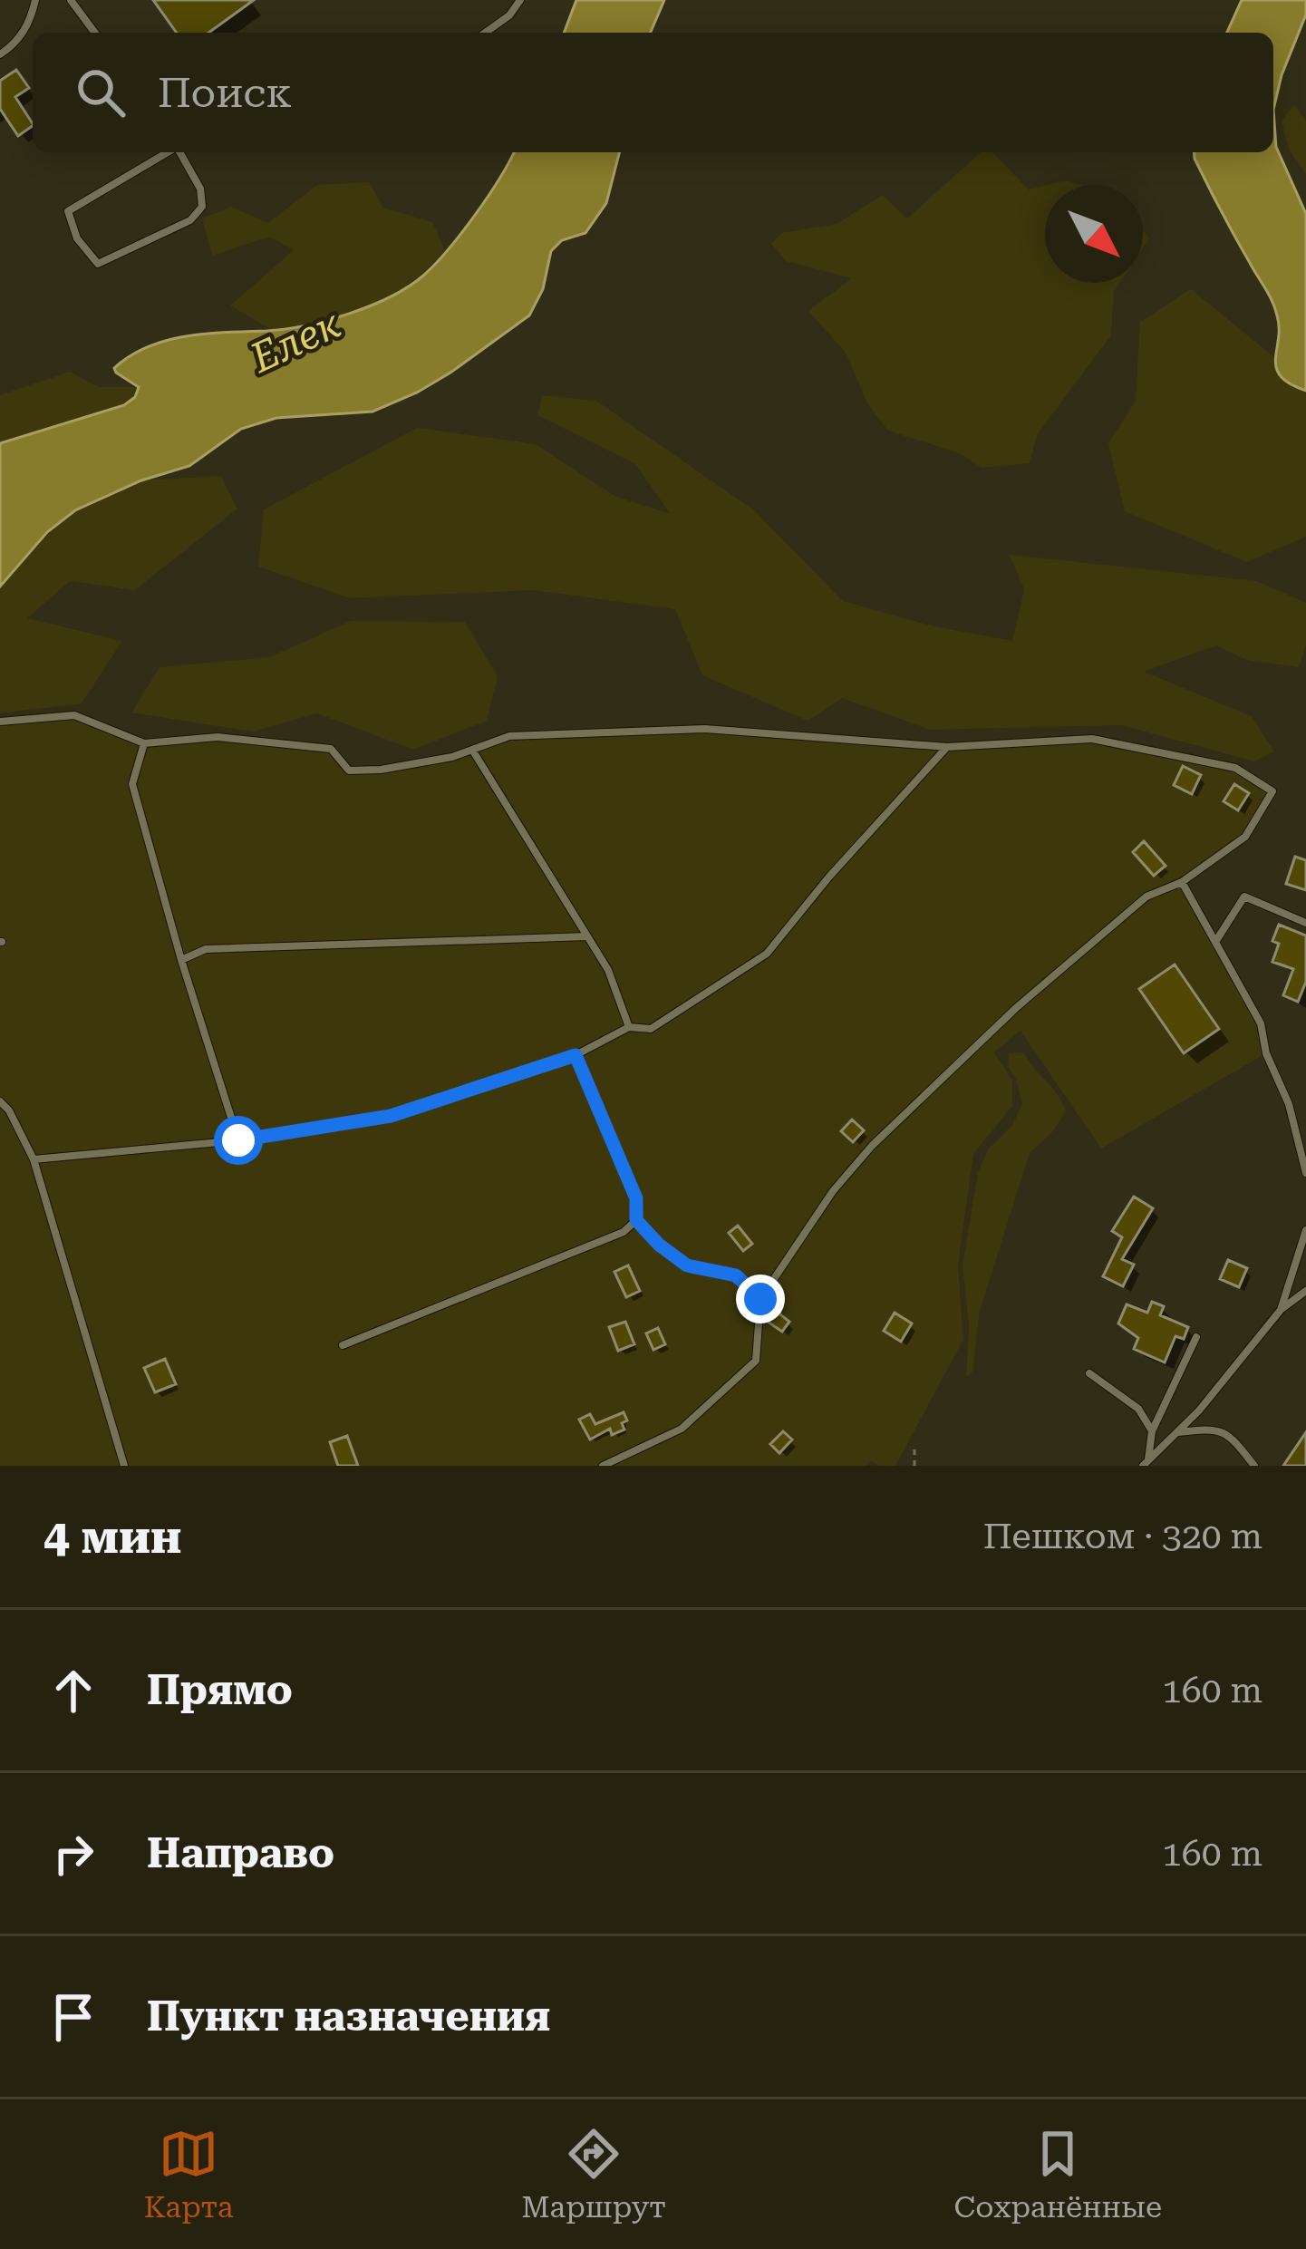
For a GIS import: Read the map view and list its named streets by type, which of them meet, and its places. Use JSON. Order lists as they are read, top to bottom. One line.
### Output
{"water":["Елек"],"north":"bottom right","page":{"search":"Поиск","heading":["4 мин","Пешком · 320 m"],"list":[["Прямо","160 m"],["Направо","160 m"],"Пункт назначения"],"nav":["Карта","Маршрут","Сохранённые"]}}
